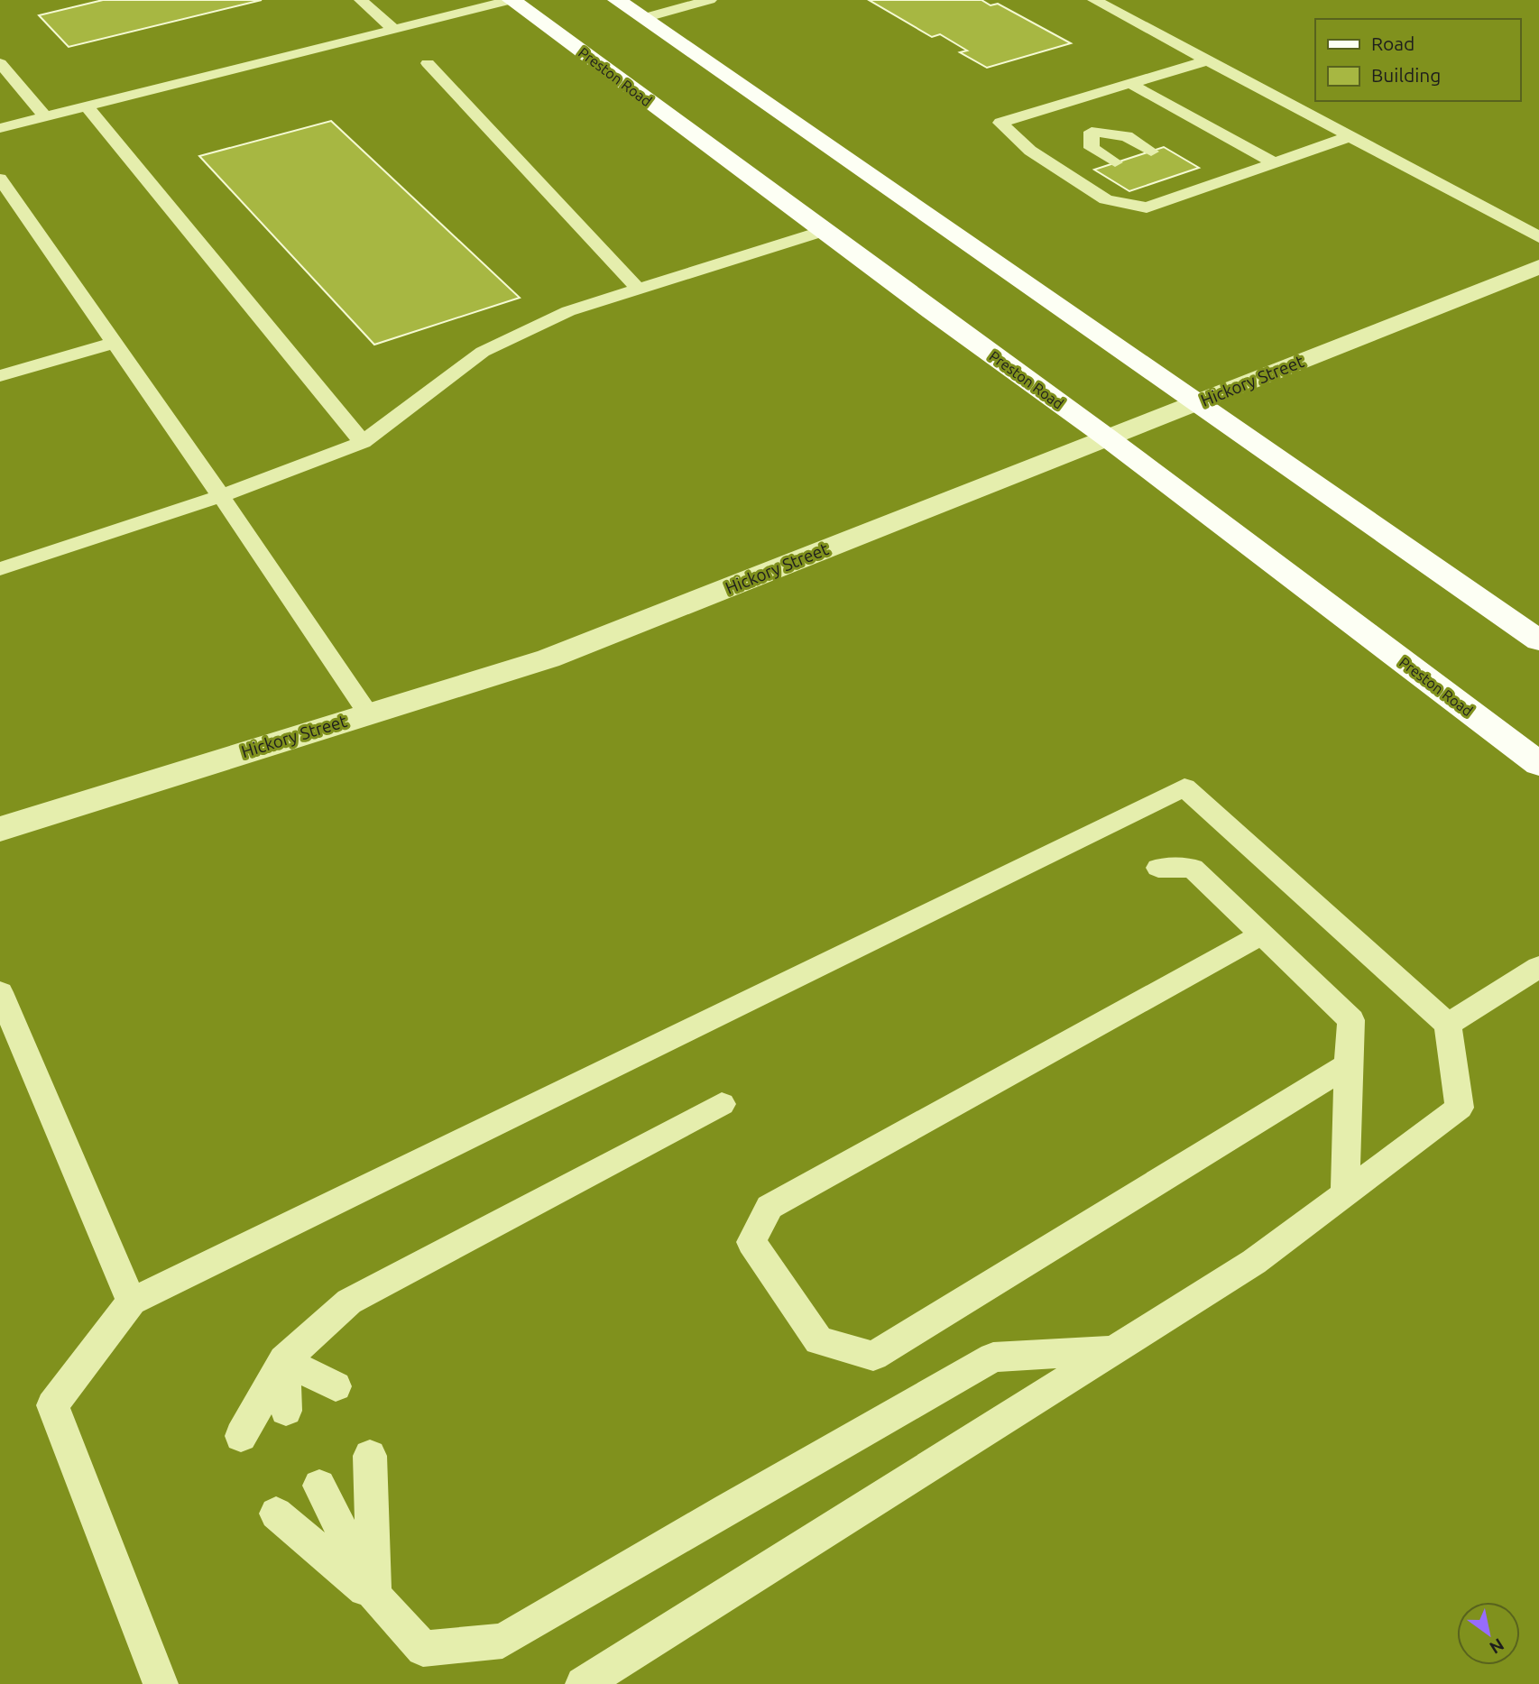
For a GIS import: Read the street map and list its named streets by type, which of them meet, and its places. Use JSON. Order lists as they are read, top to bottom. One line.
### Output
{"streets":{"main road":["Preston Road"],"street":["Hickory Street"]},"crossings":[["Preston Road","Hickory Street"]],"legend":["Road","Building"],"north":"bottom right"}
